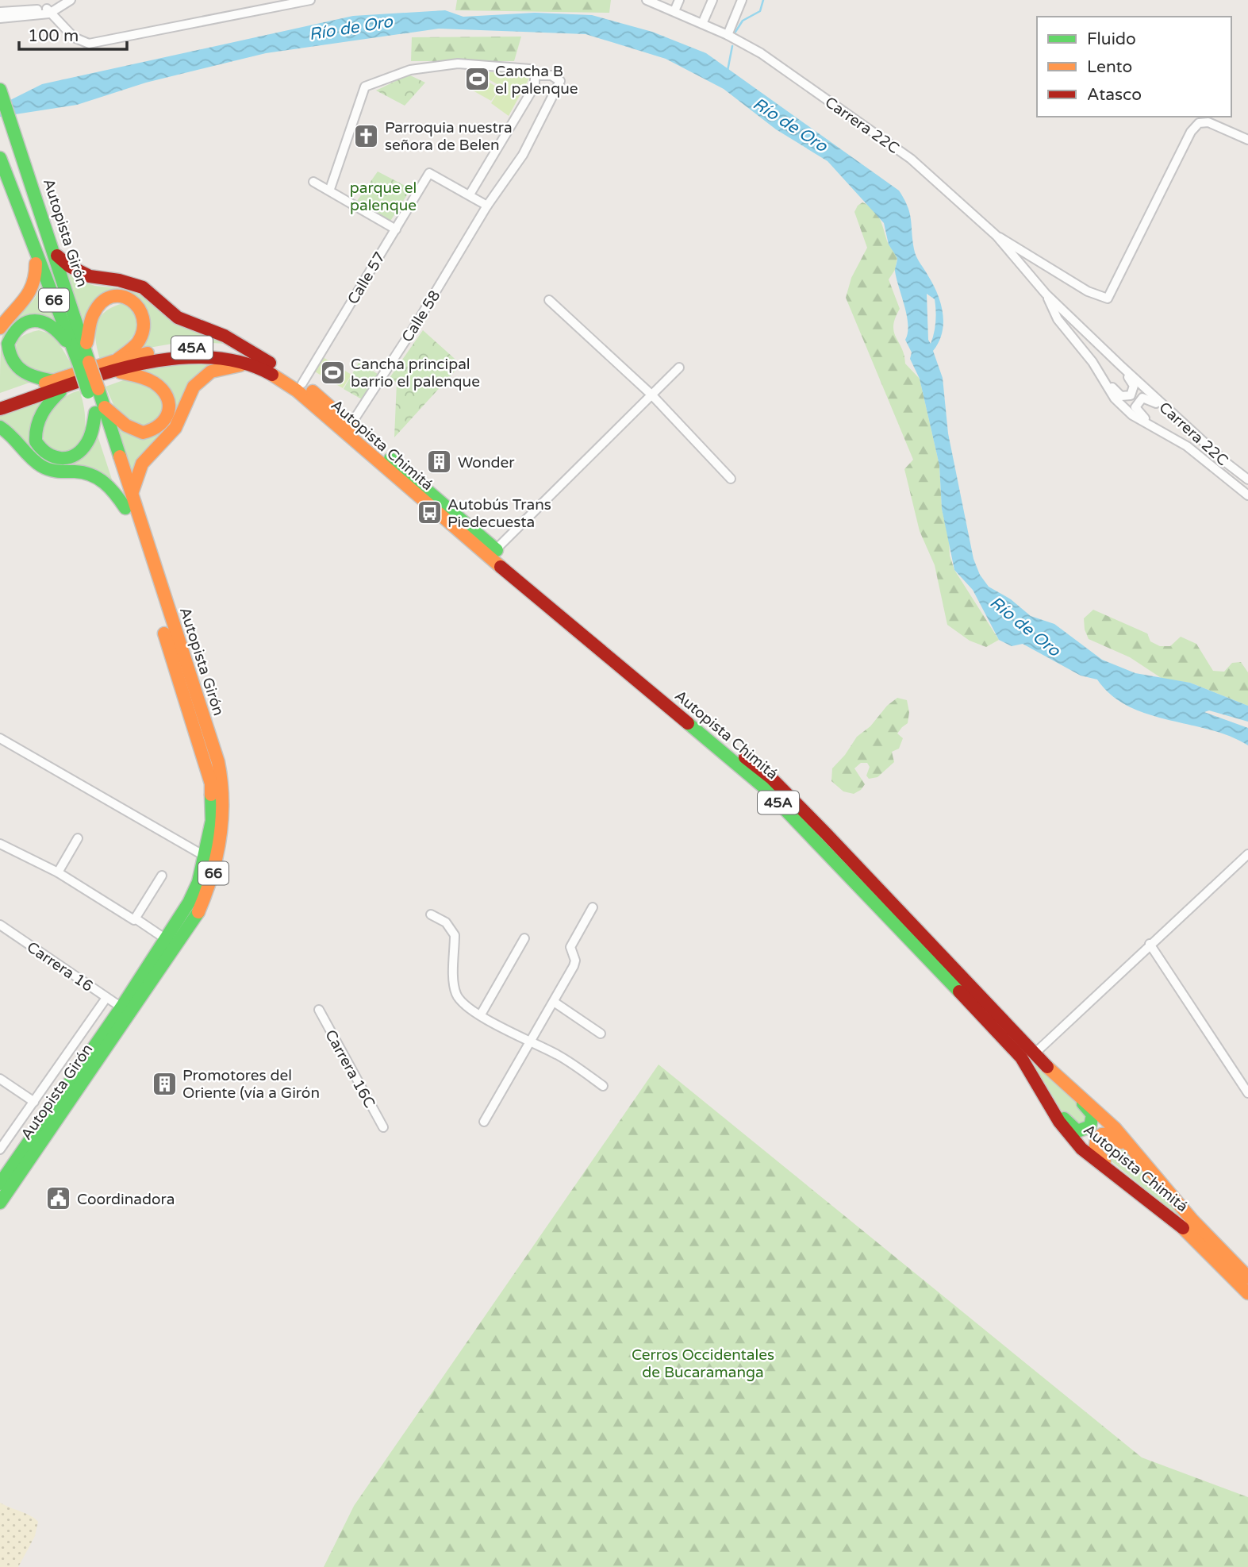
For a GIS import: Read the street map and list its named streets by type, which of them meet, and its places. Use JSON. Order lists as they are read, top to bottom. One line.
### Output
{"streets":{"highway":["Autopista Girón","66","45A","Autopista Chimitá"],"street":["Carrera 22C","Calle 57","Calle 58","Carrera 16","Carrera 16C"]},"crossings":[["Autopista Girón","45A"],["Autopista Girón","Autopista Chimitá"],["Autopista Girón","Carrera 16"],["Calle 57","Autopista Chimitá"],["Calle 58","Autopista Chimitá"],["45A","Autopista Chimitá"]],"water":["Río de Oro"],"parks":["parque el palenque","Cerros Occidentales de Bucaramanga"],"places":{"sports":["Cancha B el palenque","Cancha principal barrio el palenque"],"church":["Parroquia nuestra señora de Belen"],"building":["Wonder","Promotores del Oriente (vía a Girón"],"bus stop":["Autobús Trans Piedecuesta"],"public building":["Coordinadora"]},"legend":["Fluido","Lento","Atasco"],"scale_bar":"100 m"}
